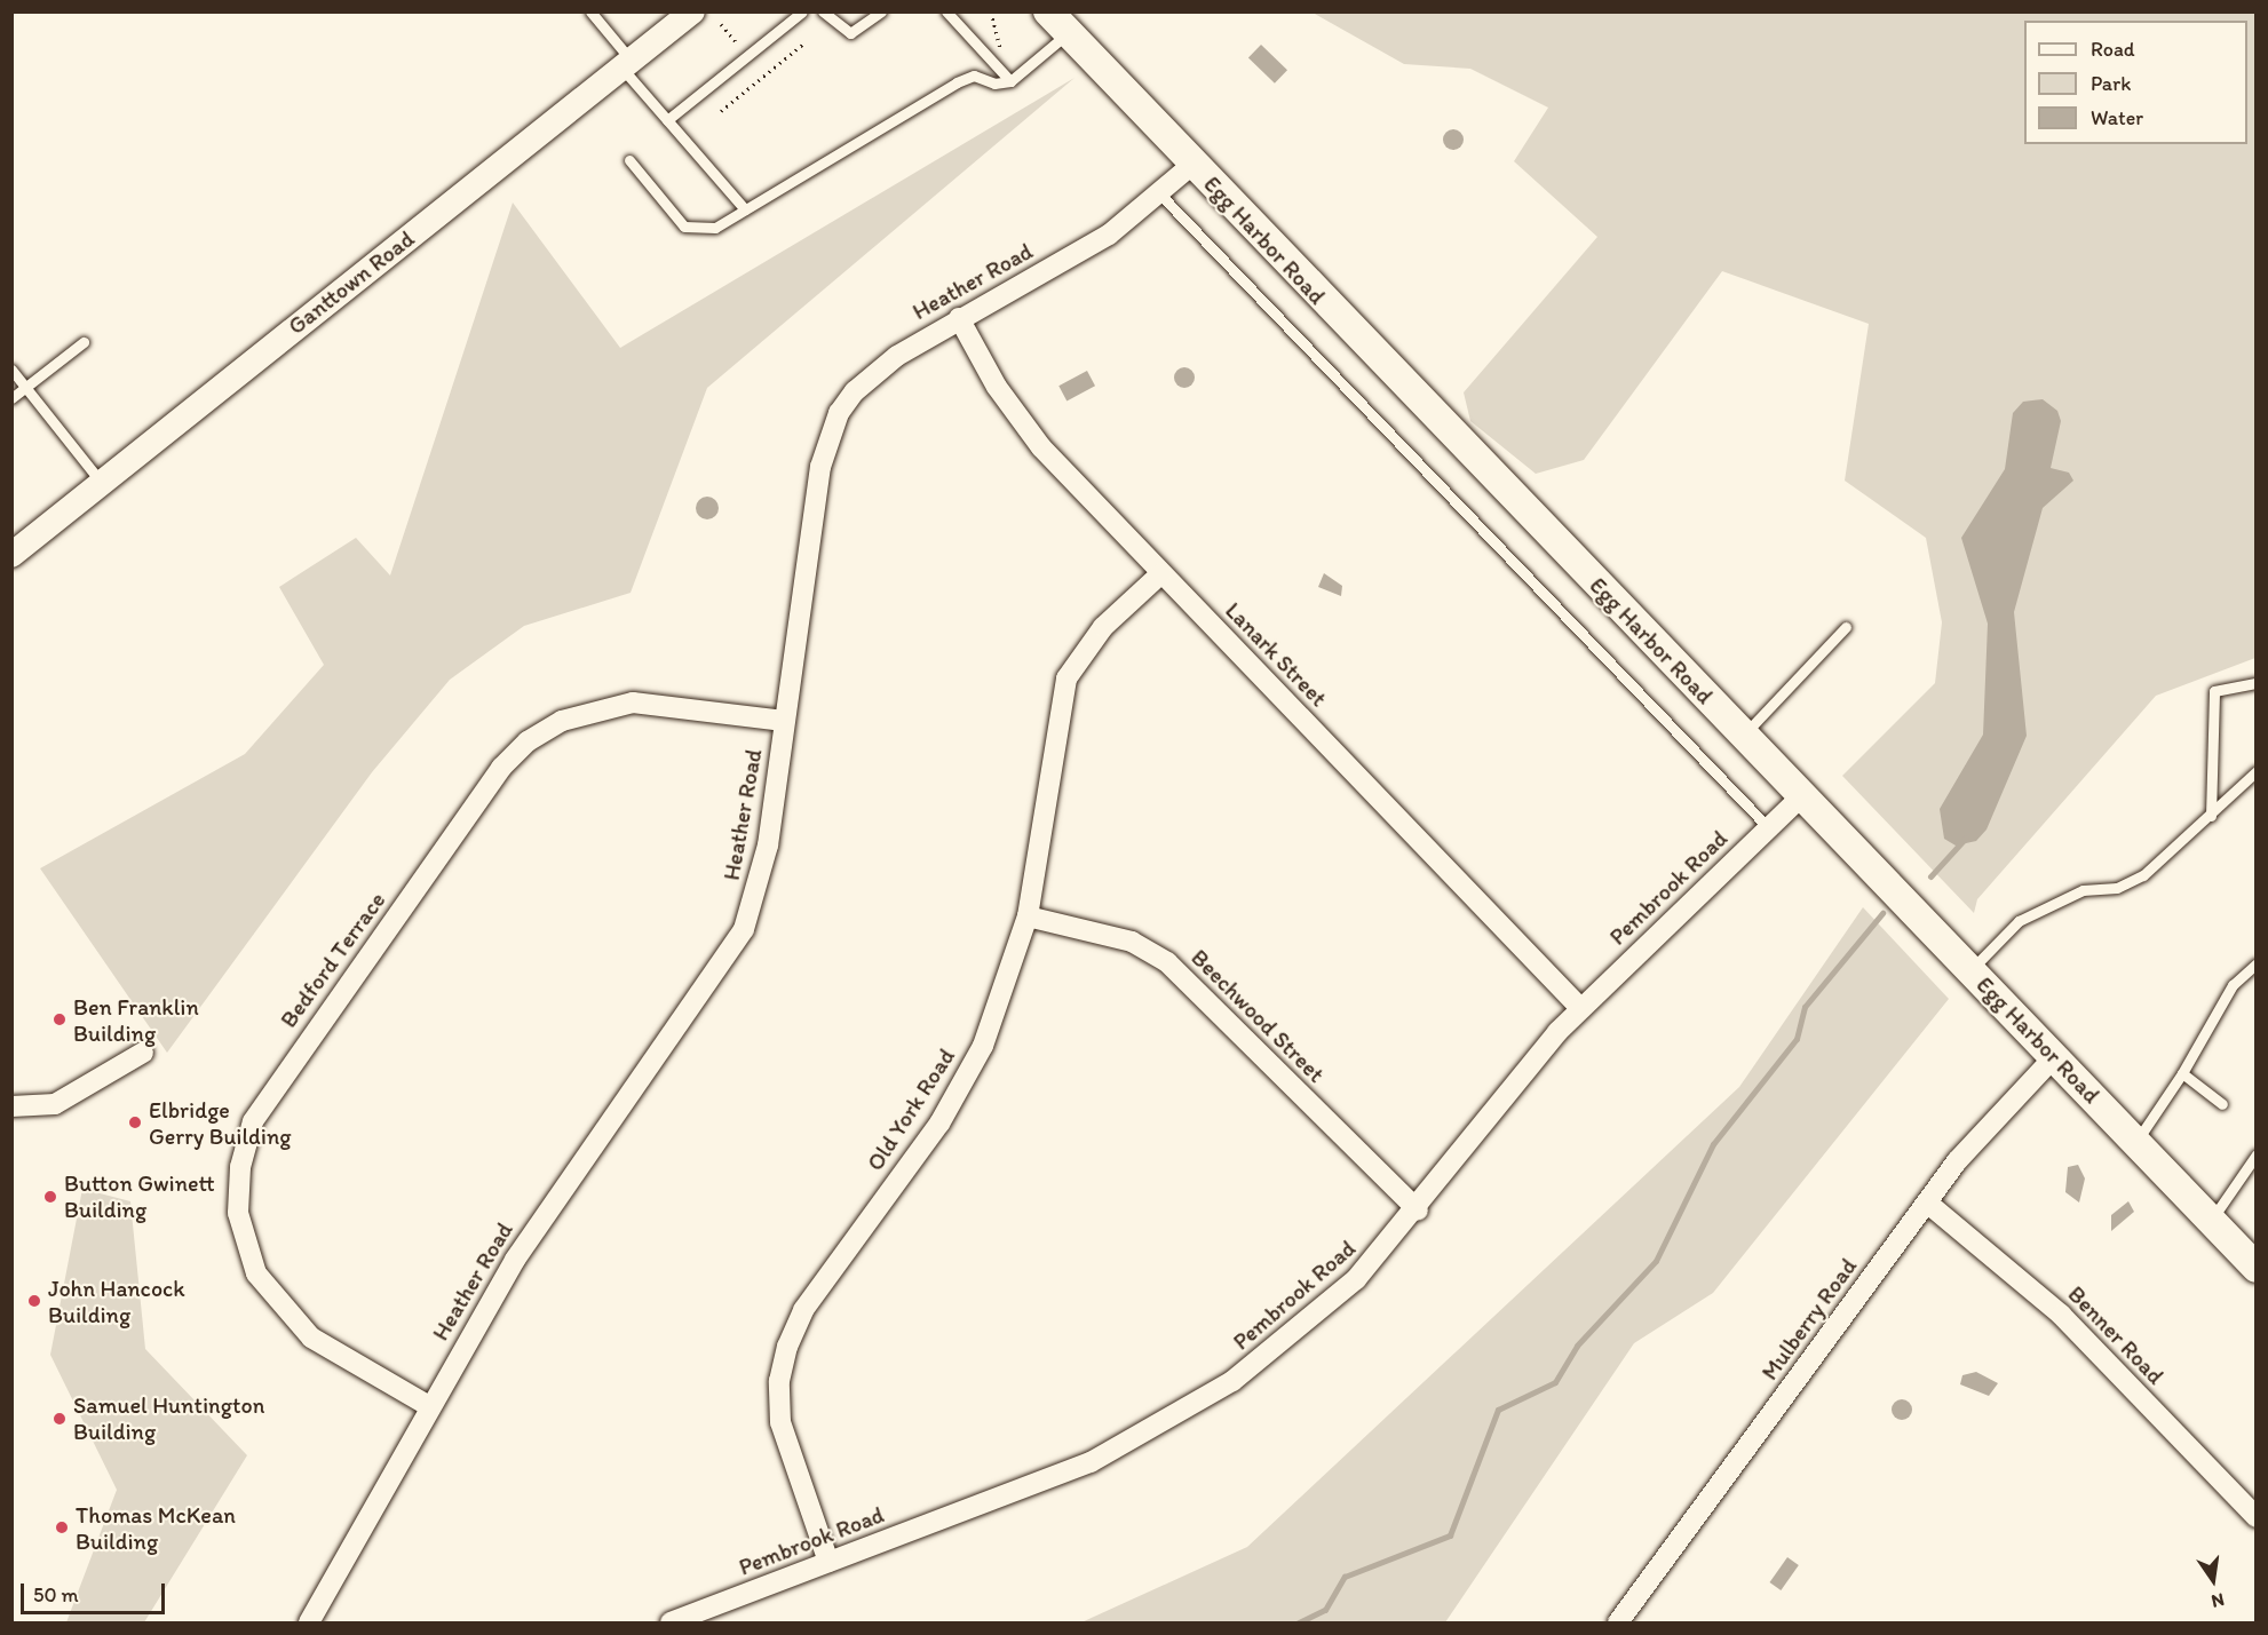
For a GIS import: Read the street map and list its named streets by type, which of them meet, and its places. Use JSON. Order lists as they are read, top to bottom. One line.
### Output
{"streets":{"main road":["Egg Harbor Road"],"street":["Heather Road","Ganttown Road","Lanark Street","Pembrook Road","Bedford Terrace","Beechwood Street","Old York Road","Mulberry Road","Benner Road"]},"crossings":[["Egg Harbor Road","Heather Road"],["Egg Harbor Road","Pembrook Road"],["Egg Harbor Road","Mulberry Road"],["Heather Road","Lanark Street"],["Heather Road","Bedford Terrace"],["Lanark Street","Pembrook Road"],["Lanark Street","Old York Road"],["Pembrook Road","Beechwood Street"],["Pembrook Road","Old York Road"],["Beechwood Street","Old York Road"],["Mulberry Road","Benner Road"]],"places":["Ben Franklin Building","Elbridge Gerry Building","Button Gwinett Building","John Hancock Building","Samuel Huntington Building","Thomas McKean Building"],"legend":["Road","Park","Water"],"scale_bar":"50 m","north":"bottom"}
